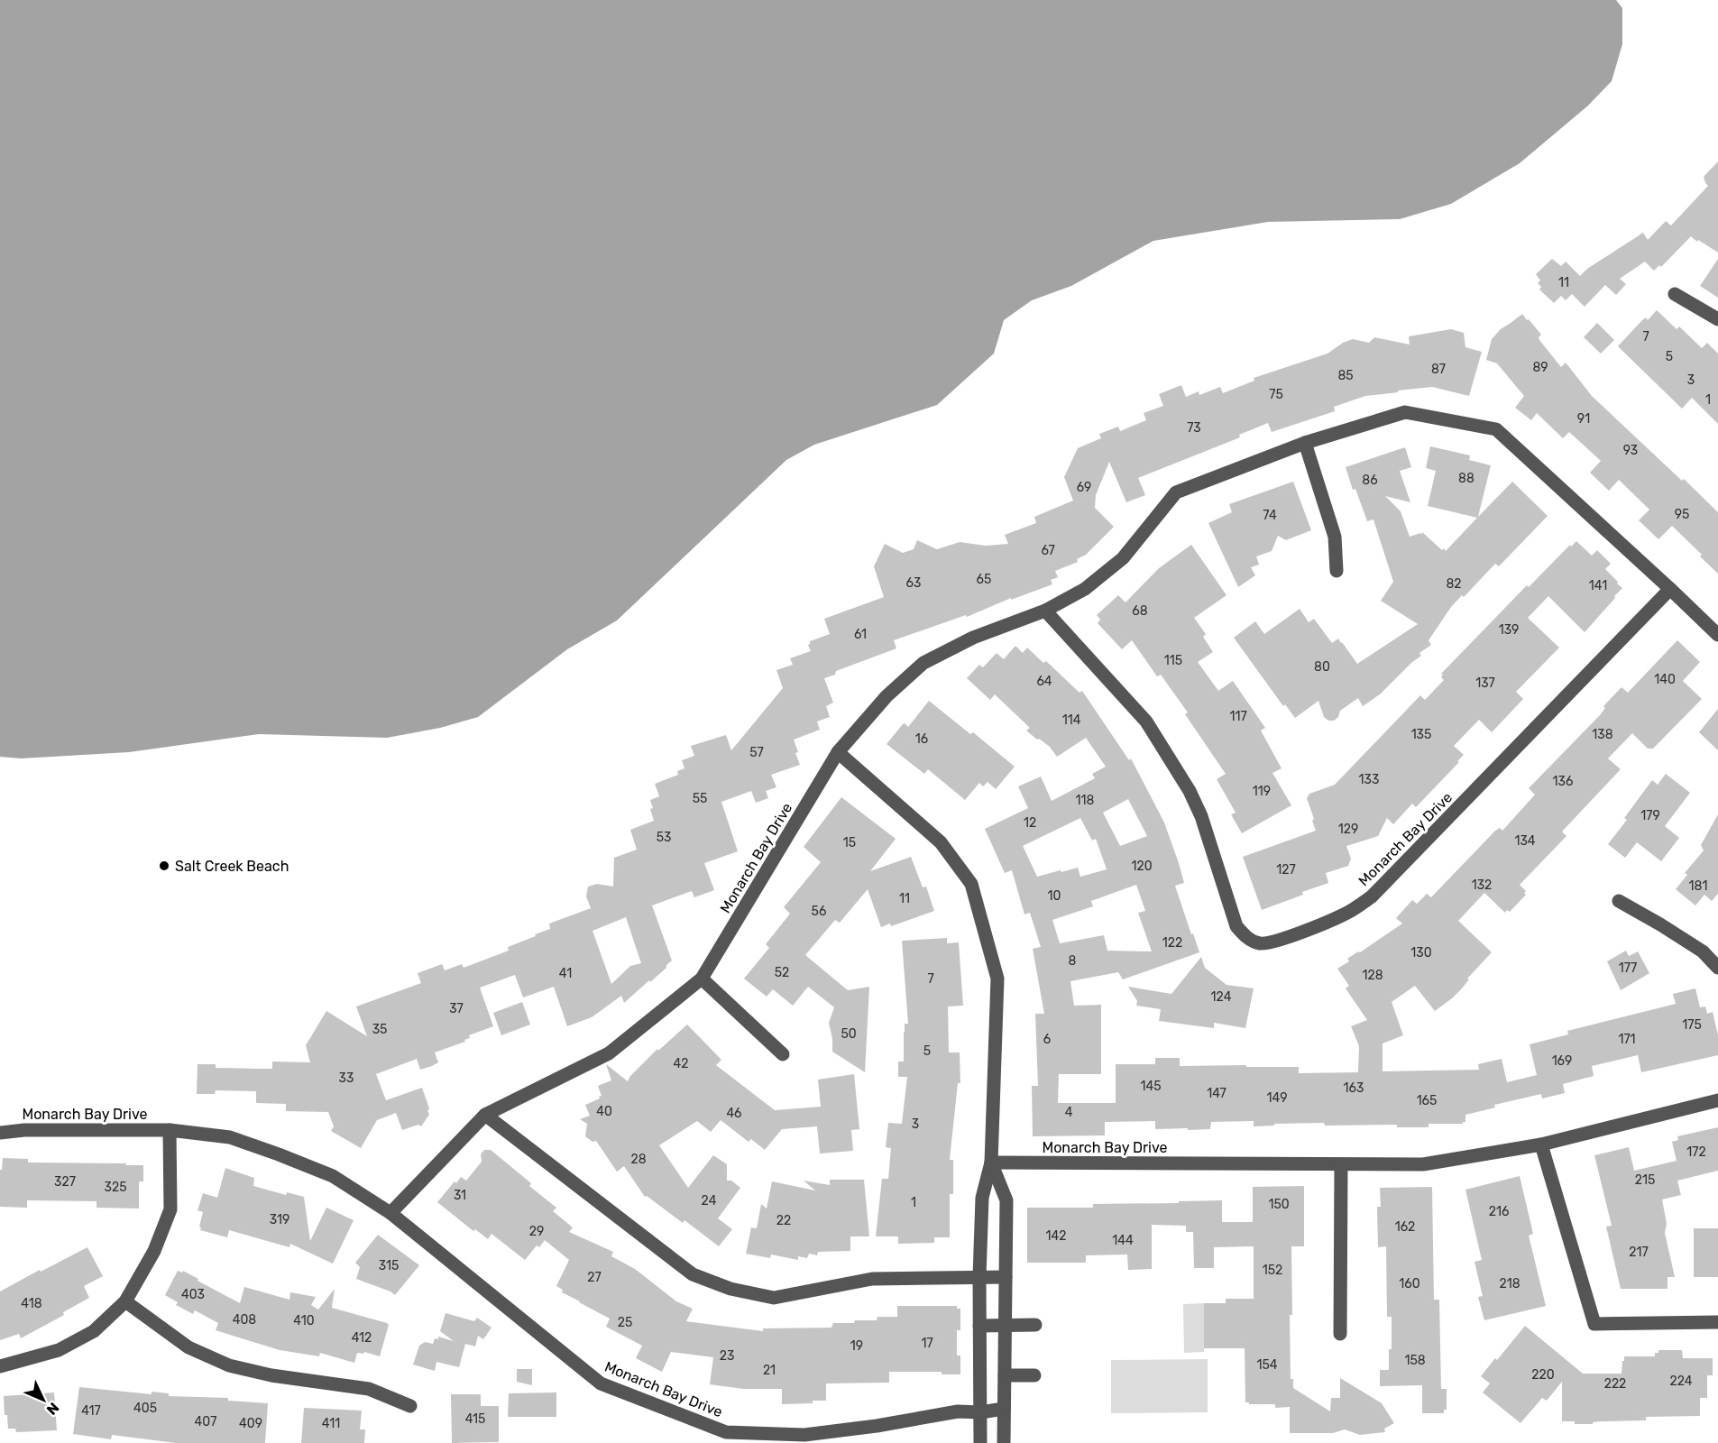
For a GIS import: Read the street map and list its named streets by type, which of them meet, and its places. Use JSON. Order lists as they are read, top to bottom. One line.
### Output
{"streets":{"street":["Monarch Bay Drive"]},"places":["Salt Creek Beach"],"house_numbers":["11","7","5","89","87","85","3","75","1","91","73","93","88","86","69","95","74","67","65","63","82","141","68","139","61","115","80","140","64","137","117","114","135","138","16","57","133","136","119","55","118","179","12","129","53","134","15","120","127","132","181","10","11","56","122","130","8","177","52","41","128","7","124","37","175","35","50","6","171","5","169","42","33","145","163","147","149","165","40","4","46","3","172","28","215","327","325","31","24","1","150","216","319","22","162","29","142","144","217","315","152","27","160","218","403","418","408","410","25","412","17","19","23","158","154","21","220","224","222","405","417","415","407","409","411"],"north":"bottom right"}
